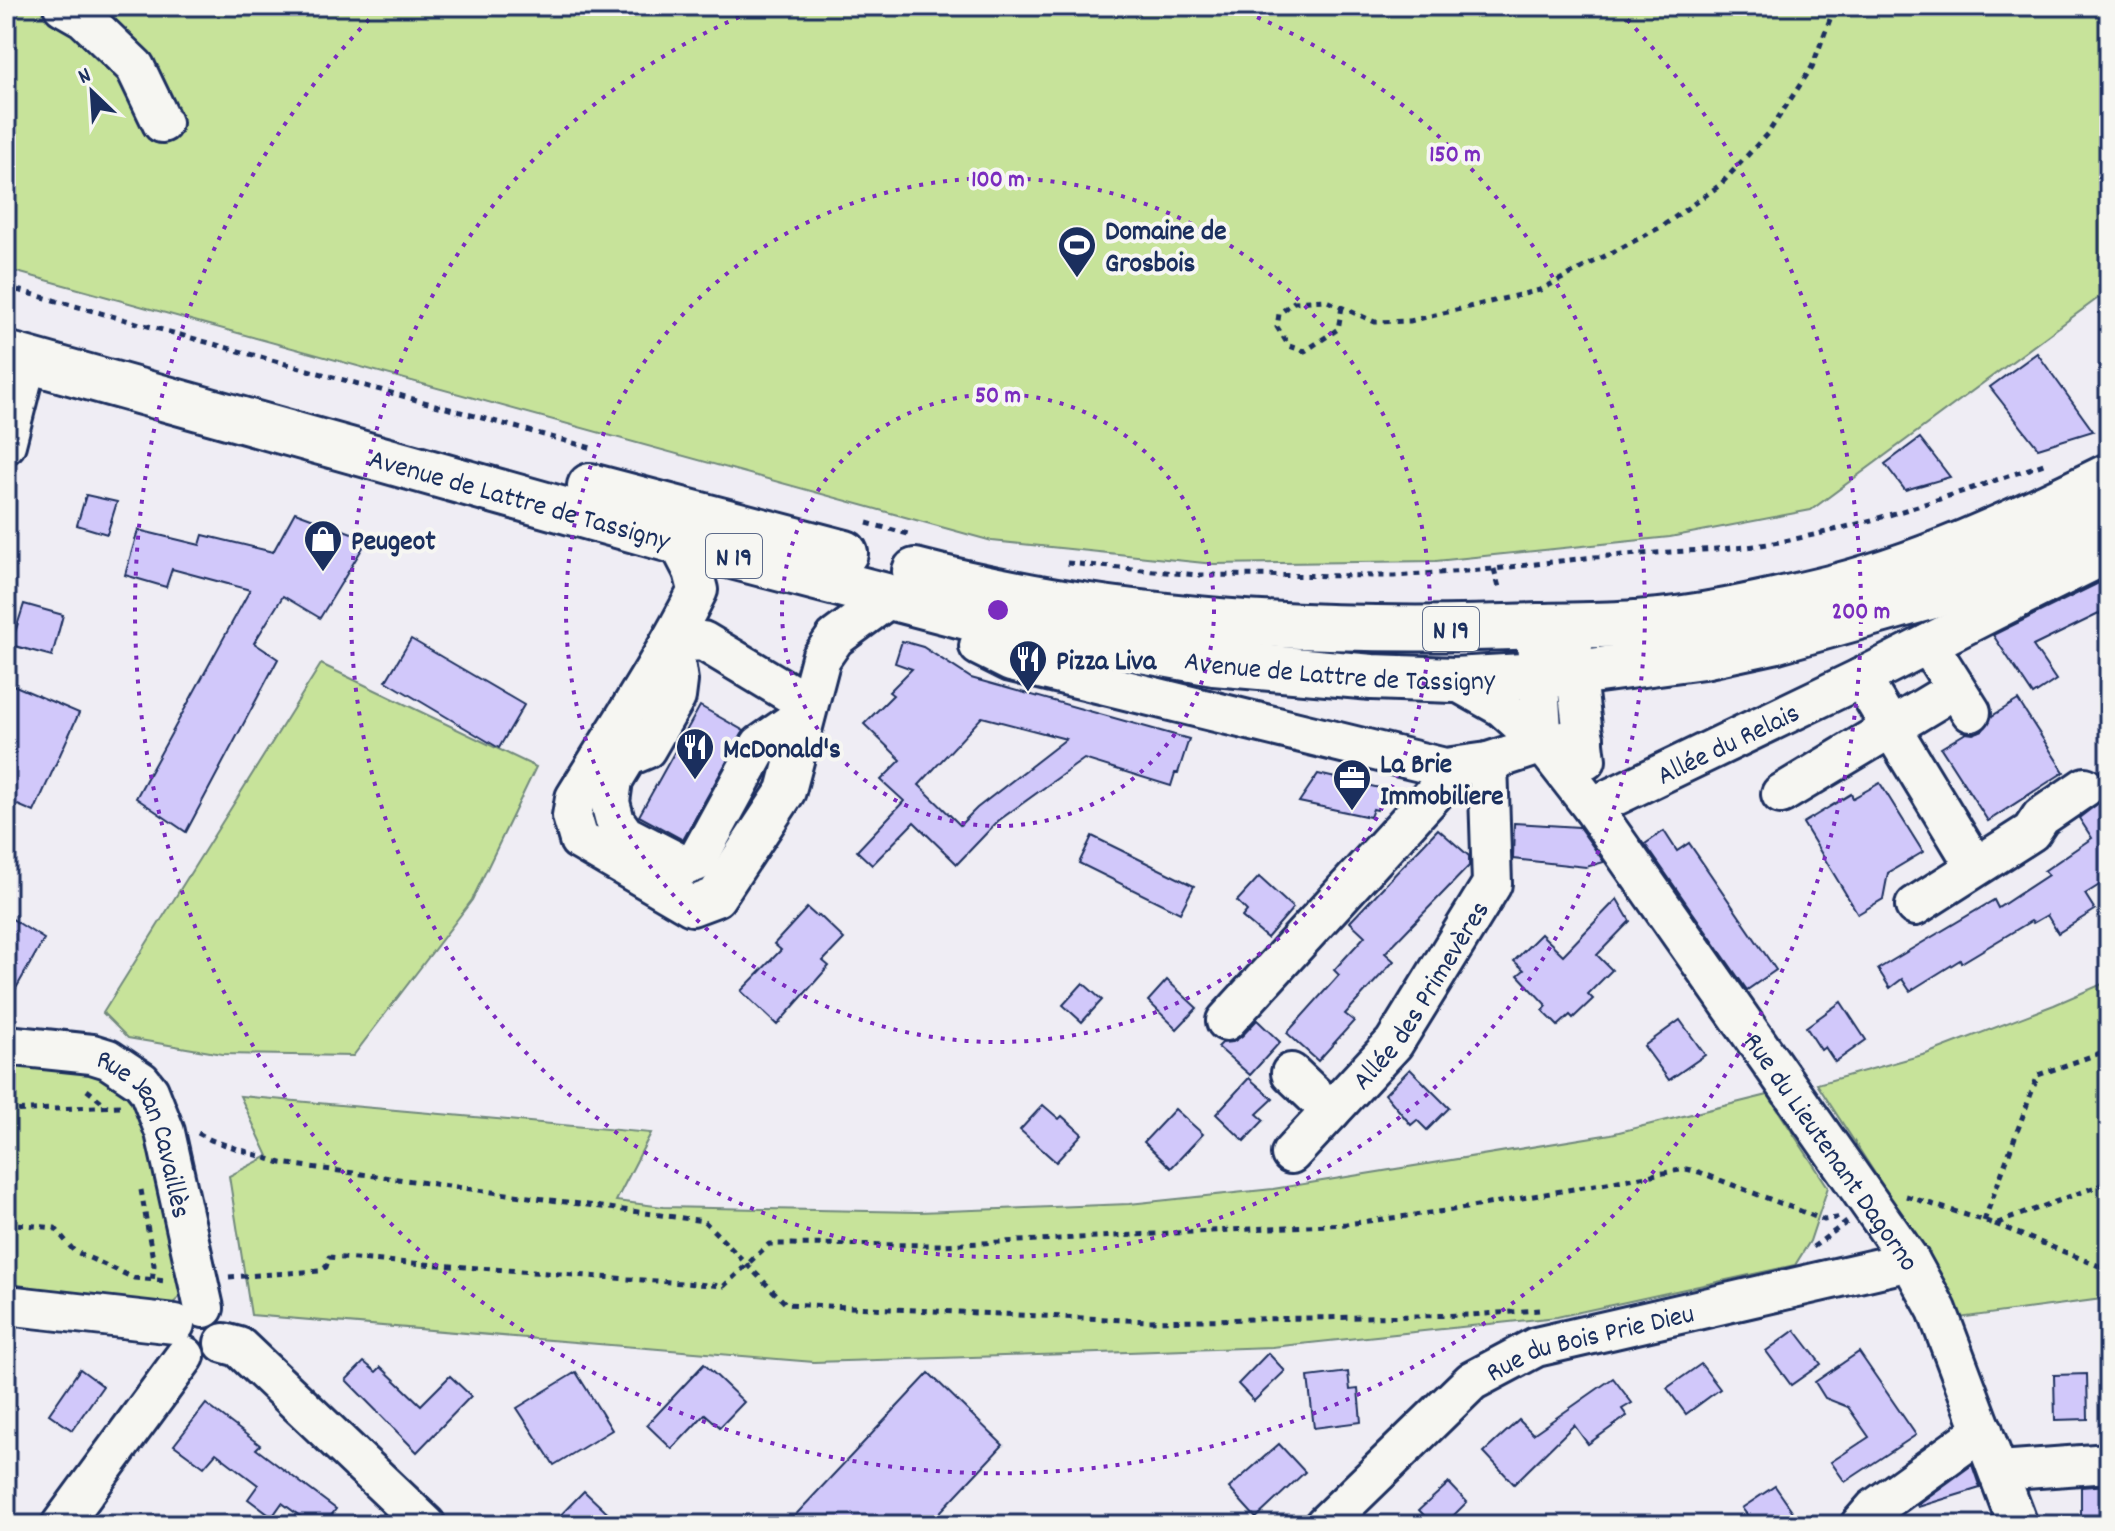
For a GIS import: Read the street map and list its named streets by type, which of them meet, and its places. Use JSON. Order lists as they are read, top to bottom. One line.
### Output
{"streets":{"main road":["Avenue de Lattre de Tassigny","N 19"],"street":["Allée du Relais","Allée des Primevères","Rue Jean Cavaillès","Rue du Lieutenant Dagorno","Rue du Bois Prie Dieu"]},"crossings":[["Avenue de Lattre de Tassigny","N 19"],["Avenue de Lattre de Tassigny","Allée du Relais"],["Avenue de Lattre de Tassigny","Rue du Lieutenant Dagorno"],["Allée du Relais","Rue du Lieutenant Dagorno"],["Rue du Lieutenant Dagorno","Rue du Bois Prie Dieu"]],"places":{"sports":["Domaine de Grosbois"],"shop":["Peugeot"],"restaurant":["Pizza Liva","McDonald's"],"office":["La Brie Immobiliere"]},"north":"top left","rings":["150 m","100 m","50 m","200 m"]}
